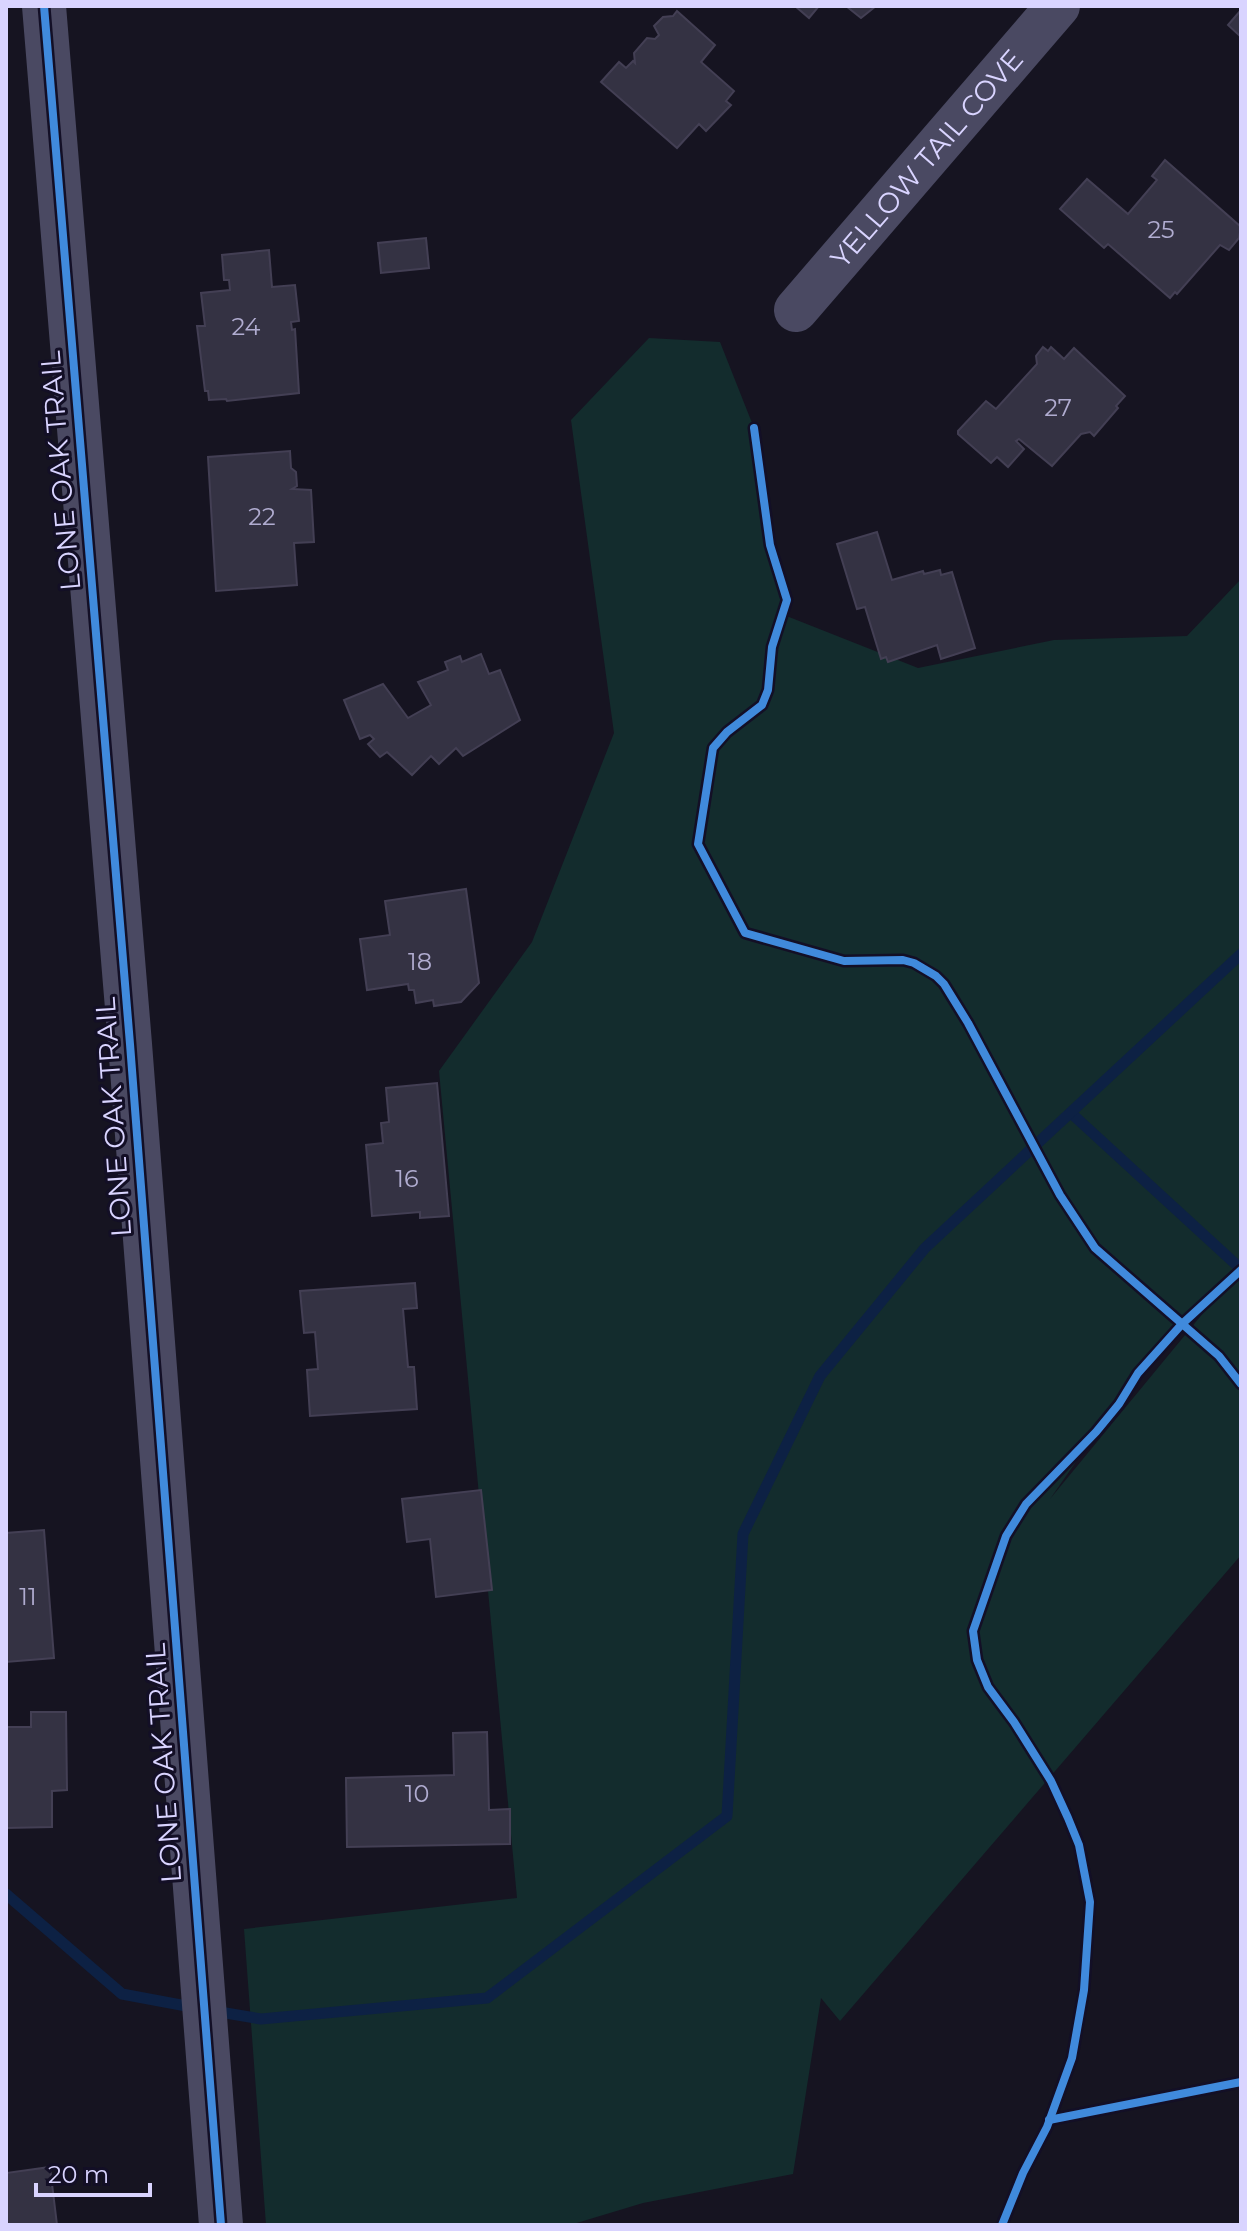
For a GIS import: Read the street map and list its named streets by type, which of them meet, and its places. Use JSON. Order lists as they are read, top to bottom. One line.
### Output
{"streets":{"street":["YELLOW TAIL COVE","LONE OAK TRAIL"]},"house_numbers":["25","24","27","22","18","16","11","10"],"scale_bar":"20 m"}
